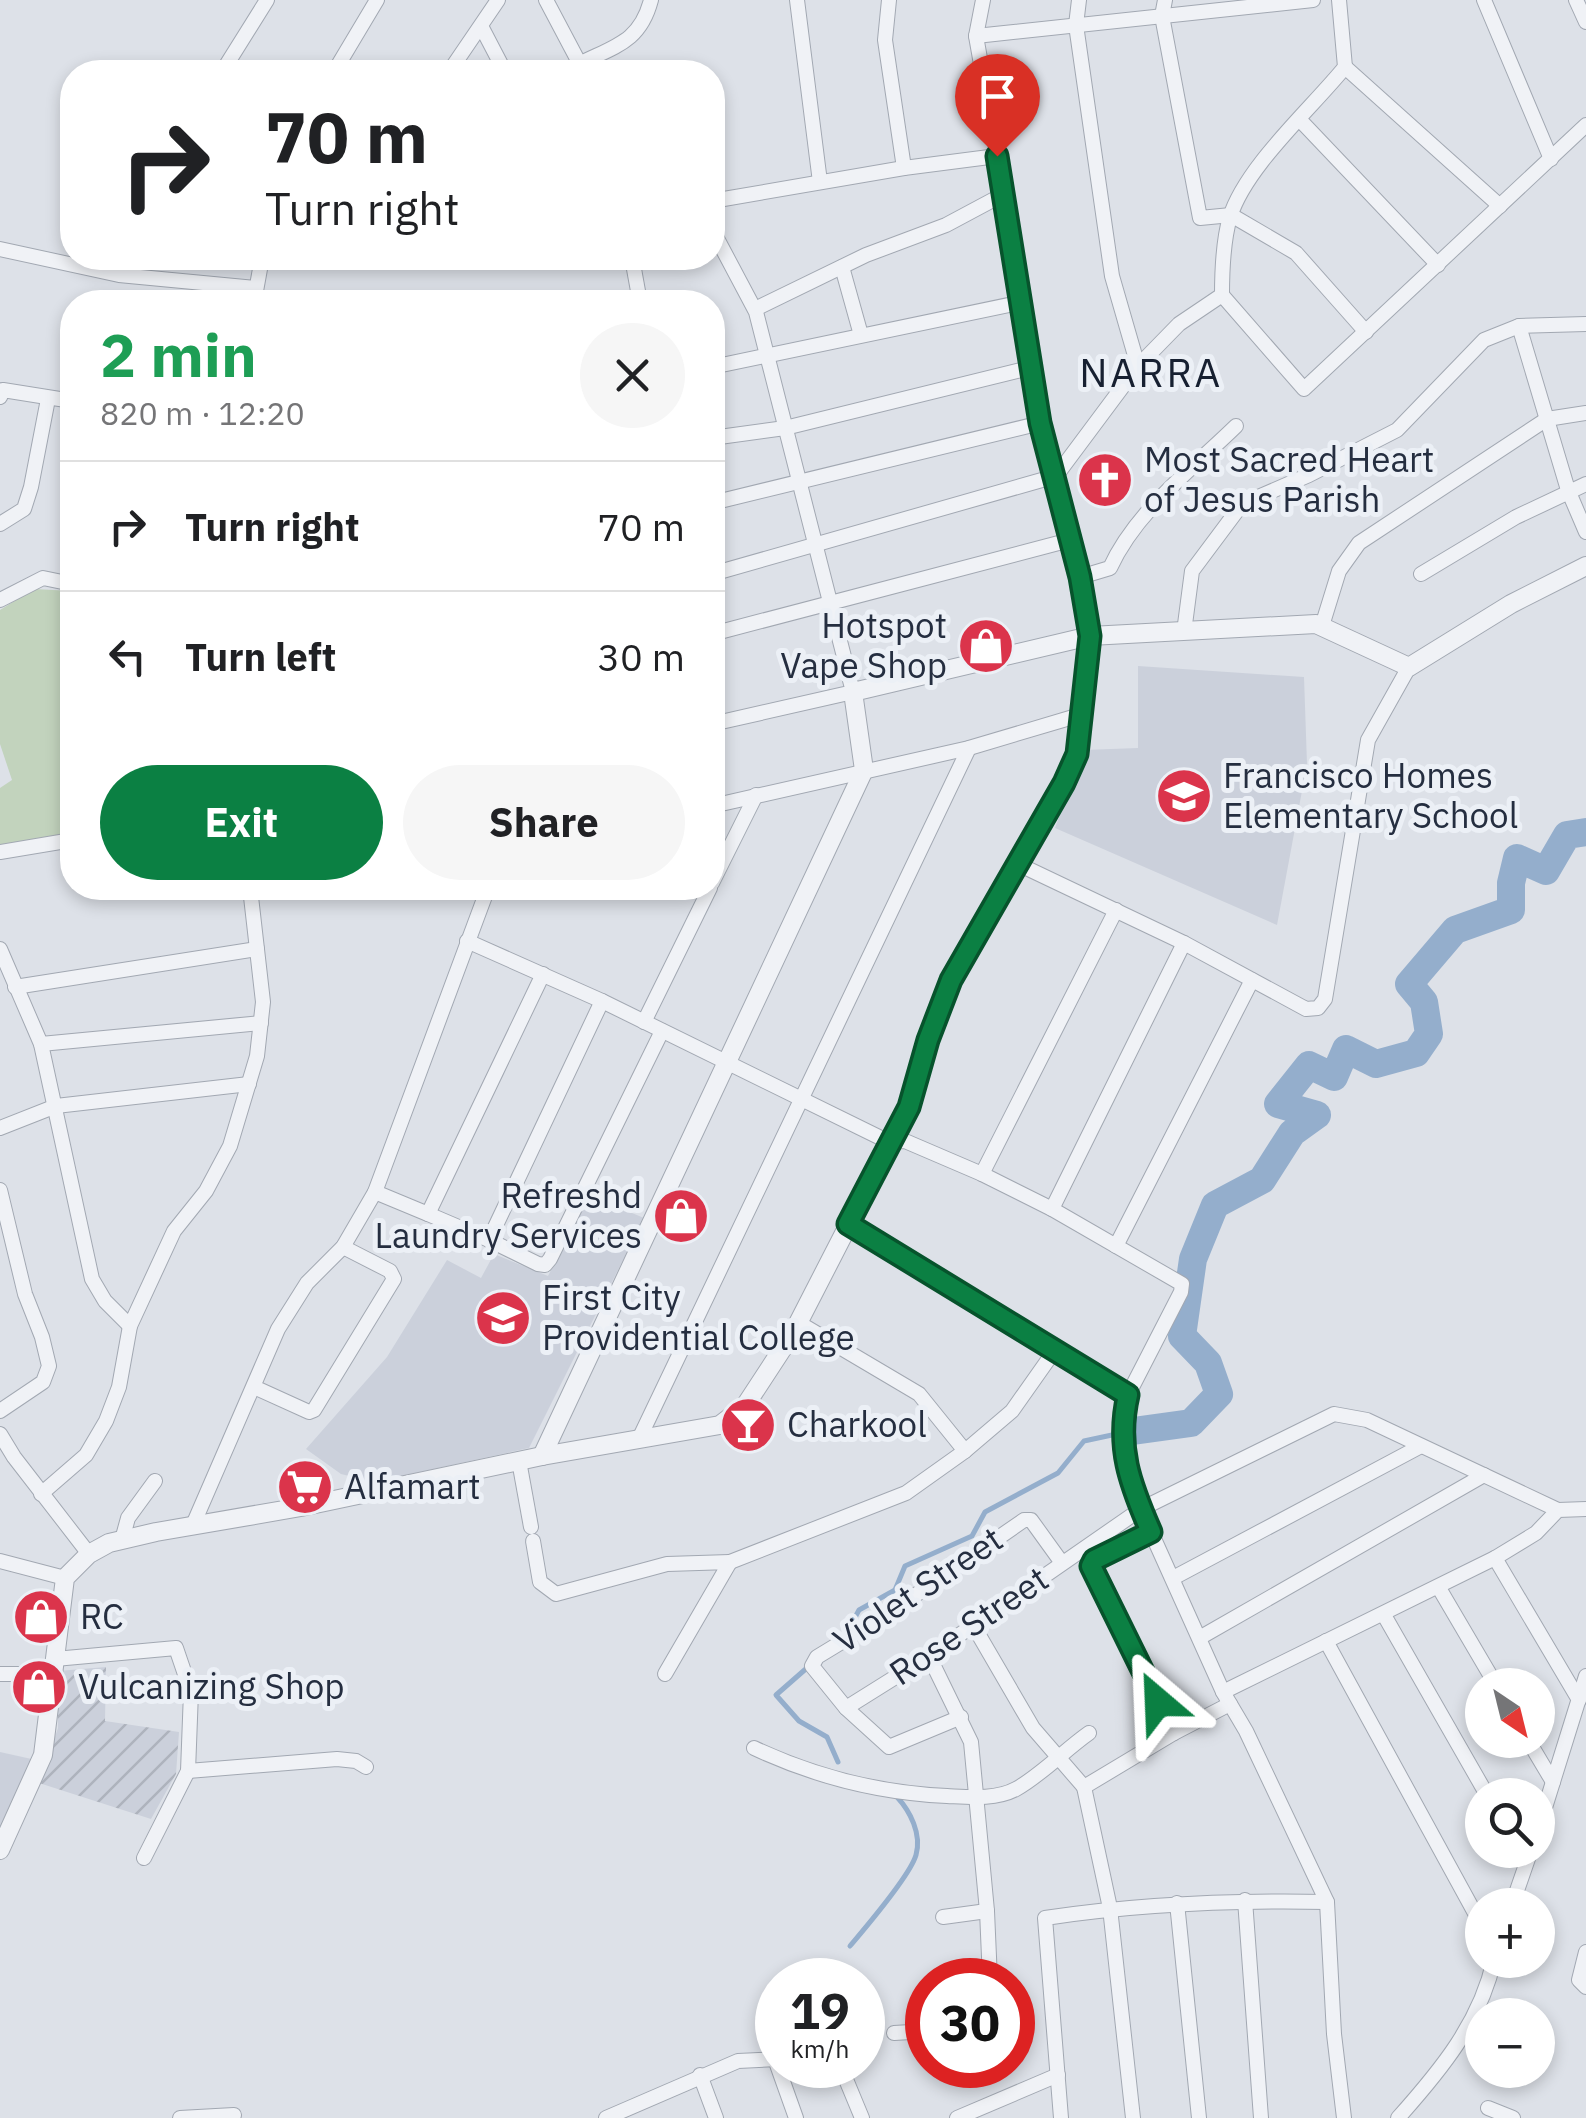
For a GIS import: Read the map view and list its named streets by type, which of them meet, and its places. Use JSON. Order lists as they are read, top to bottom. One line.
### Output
{"streets":{"street":["Violet Street","Rose Street"]},"crossings":[["Violet Street","Rose Street"]],"districts":["NARRA"],"places":{"church":["Most Sacred Heart of Jesus Parish"],"shop":["Hotspot Vape Shop","Refreshd Laundry Services","RC","Vulcanizing Shop"],"school or university":["Francisco Homes Elementary School","First City Providential College"],"bar":["Charkool"],"supermarket":["Alfamart"]},"north":"bottom right","page":{"turn":["70 m","Turn right"],"heading":["2 min","820 m · 12:20"],"list":[{"name":"Turn right","value":"70 m"},{"name":"Turn left","value":"30 m"}],"buttons":["Exit","Share"],"map_buttons":["+","−"],"speed":"19 km/h","limit":"30"}}
